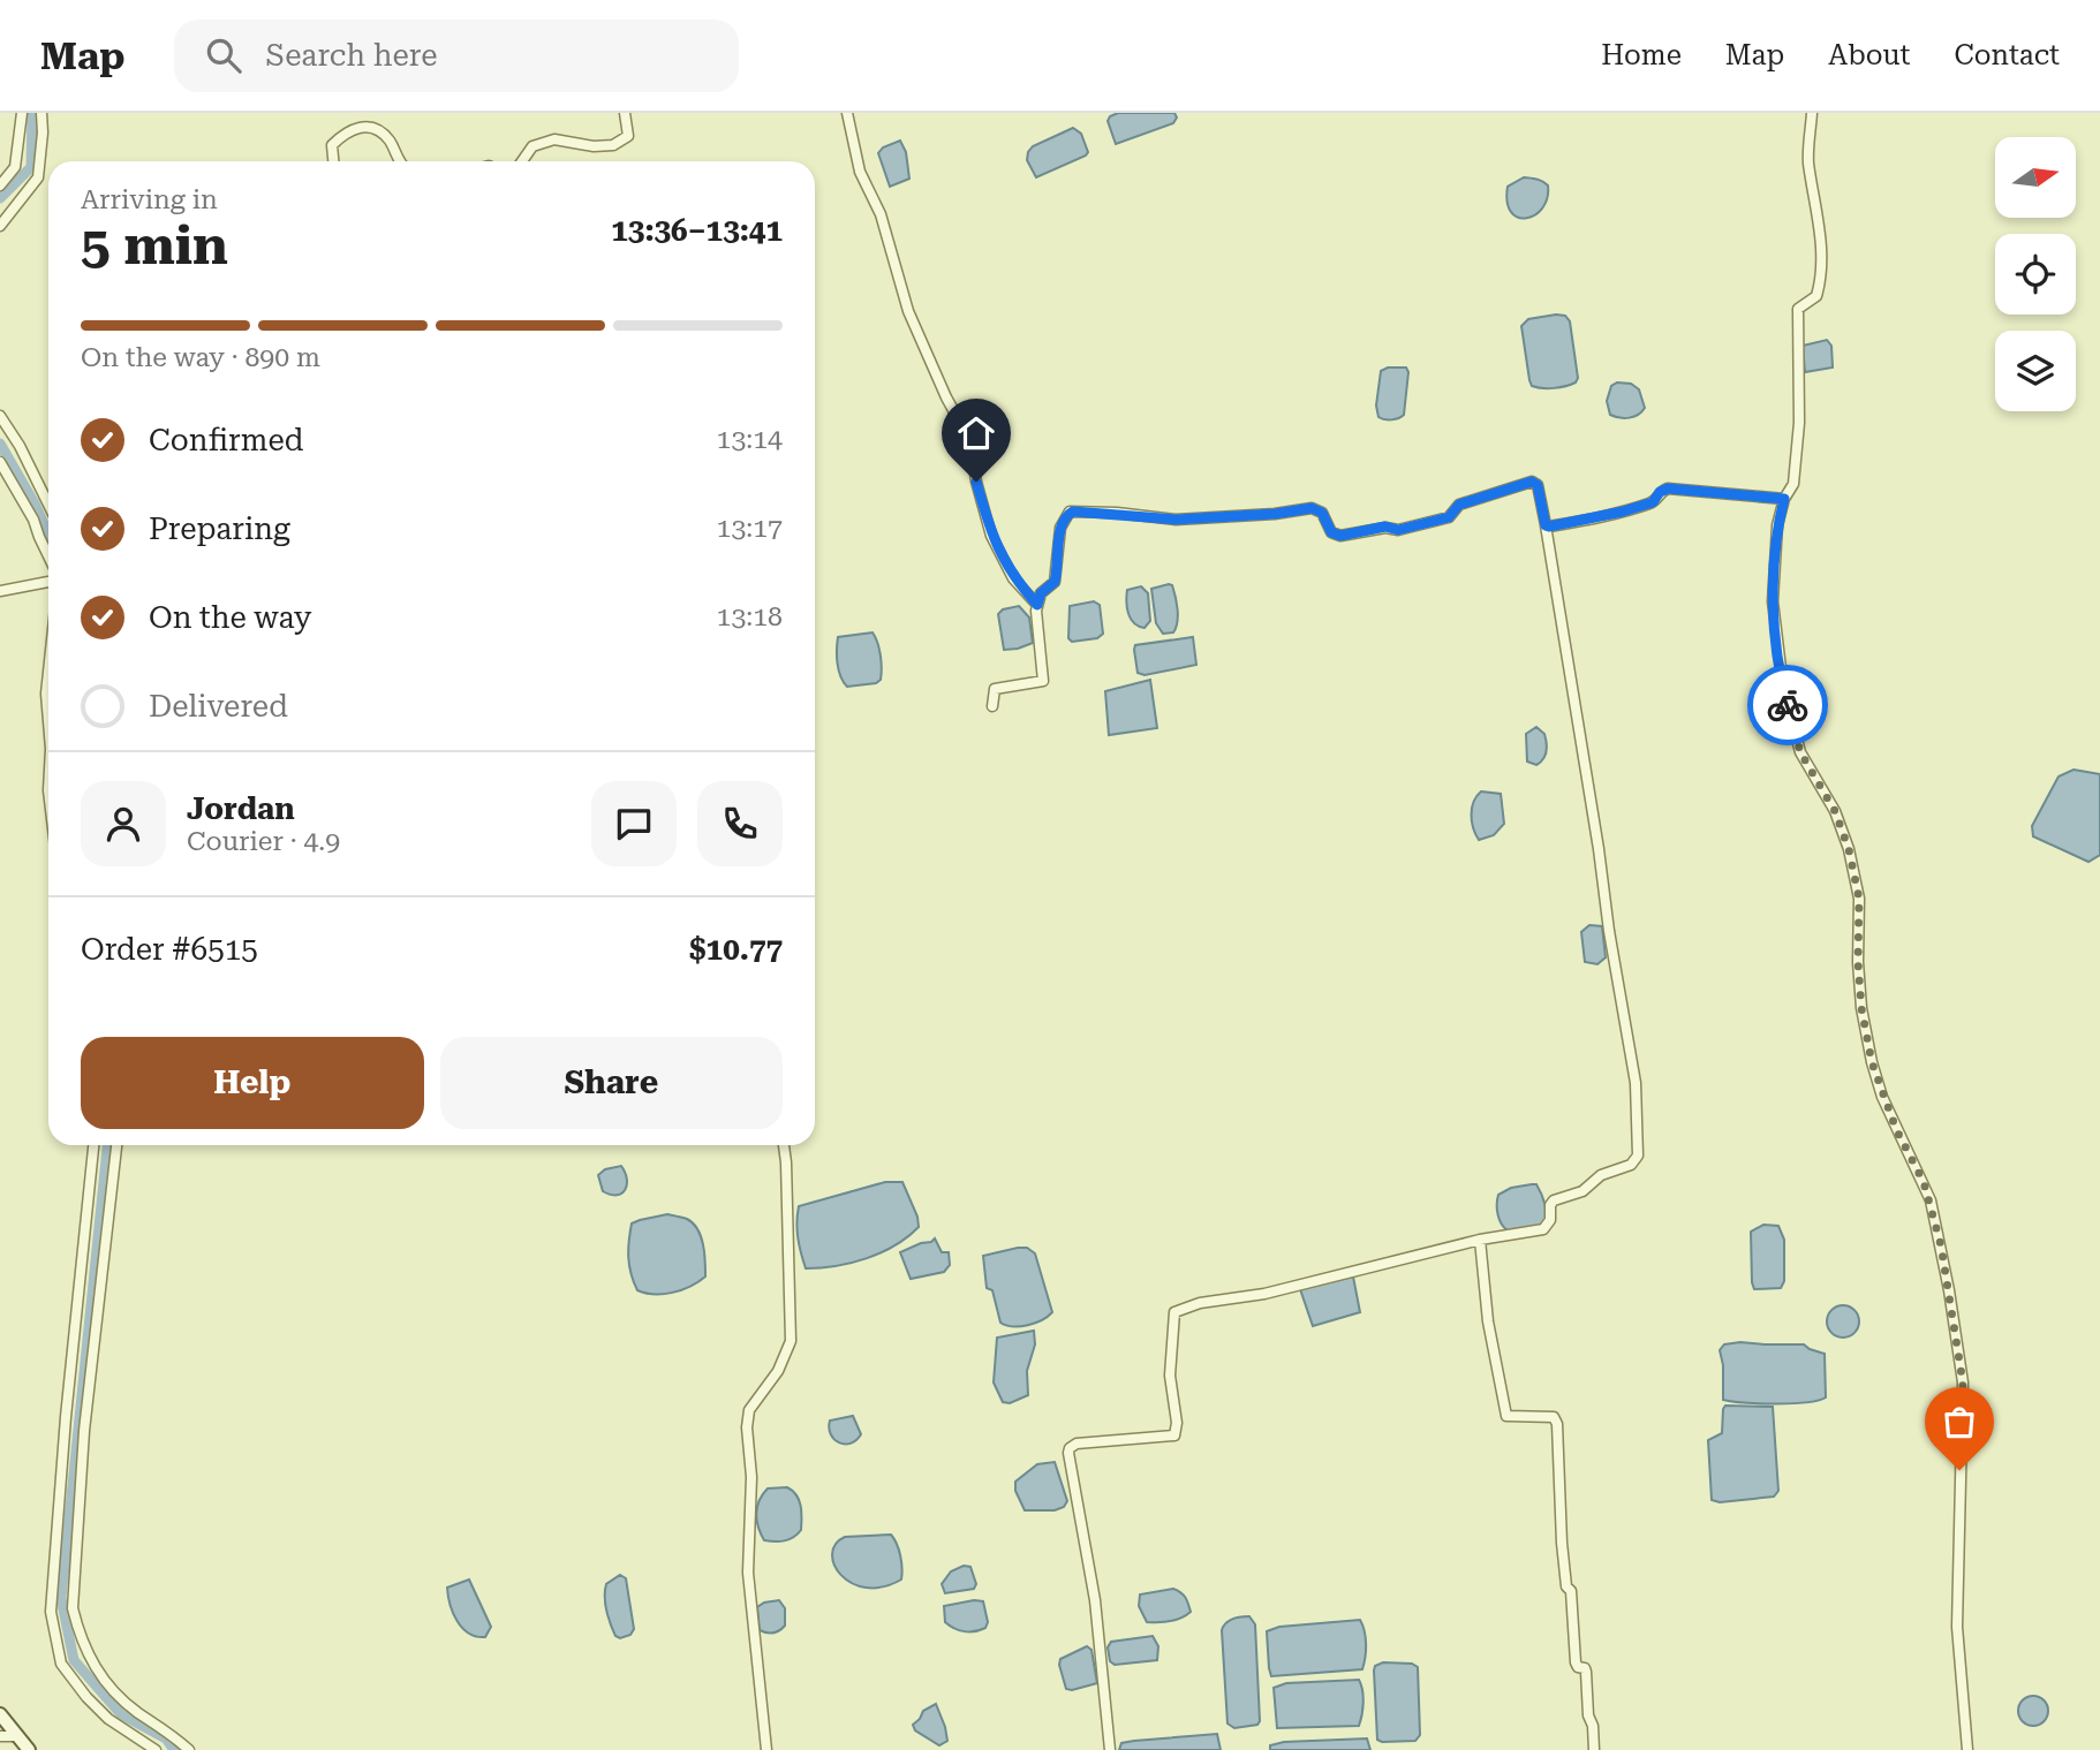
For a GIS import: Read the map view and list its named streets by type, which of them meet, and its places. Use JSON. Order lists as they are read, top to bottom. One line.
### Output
{"north":"right","page":{"header":"Map","search":"Search here","nav":["Home","Map","About","Contact"],"heading":["5 min","Arriving in","13:36–13:41"],"panel":["Jordan","Courier · 4.9","Order #6515","$10.77"],"bar":"On the way · 890 m","list":[["Confirmed","13:14"],["Preparing","13:17"],["On the way","13:18"],"Delivered"],"buttons":["Help","Share"]}}
